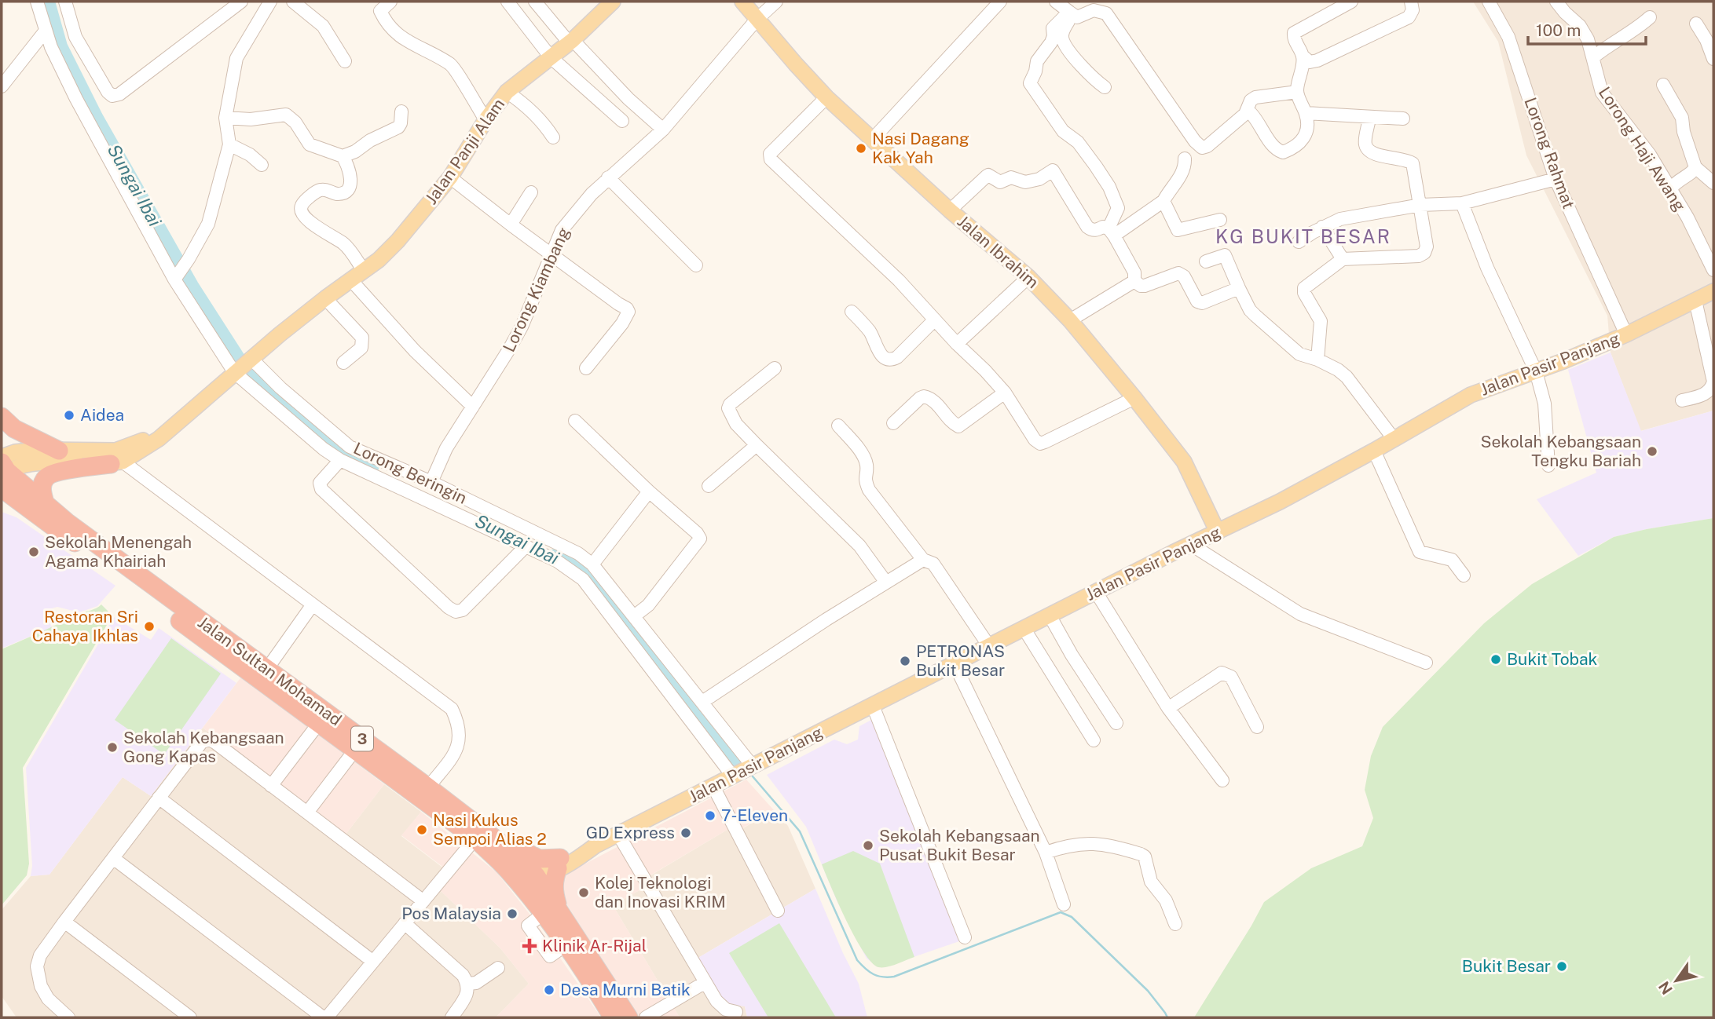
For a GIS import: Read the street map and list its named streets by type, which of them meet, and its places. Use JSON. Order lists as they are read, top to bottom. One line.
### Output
{"streets":{"highway":["Jalan Sultan Mohamad","3"],"main road":["Jalan Panji Alam","Jalan Ibrahim","Jalan Pasir Panjang"],"street":["Lorong Haji Awang","Lorong Rahmat","Lorong Kiambang","Lorong Beringin"]},"crossings":[["Jalan Panji Alam","Lorong Beringin"],["Lorong Rahmat","Jalan Pasir Panjang"],["Jalan Ibrahim","Lorong Kiambang"],["Jalan Ibrahim","Jalan Pasir Panjang"],["Lorong Kiambang","Lorong Beringin"],["Jalan Pasir Panjang","Lorong Beringin"],["Jalan Pasir Panjang","Jalan Sultan Mohamad"]],"districts":["KG BUKIT BESAR"],"water":["Sungai Ibai"],"places":{"other":["Nasi Dagang Kak Yah","Aidea","Sekolah Kebangsaan Tengku Bariah","Sekolah Menengah Agama Khairiah","Restoran Sri Cahaya Ikhlas","Bukit Tobak","PETRONAS Bukit Besar","Sekolah Kebangsaan Gong Kapas","7-Eleven","Nasi Kukus Sempoi Alias 2","GD Express","Sekolah Kebangsaan Pusat Bukit Besar","Kolej Teknologi dan Inovasi KRIM","Pos Malaysia","Bukit Besar","Desa Murni Batik"],"health":["Klinik Ar-Rijal"]},"scale_bar":"100 m","north":"bottom left"}
